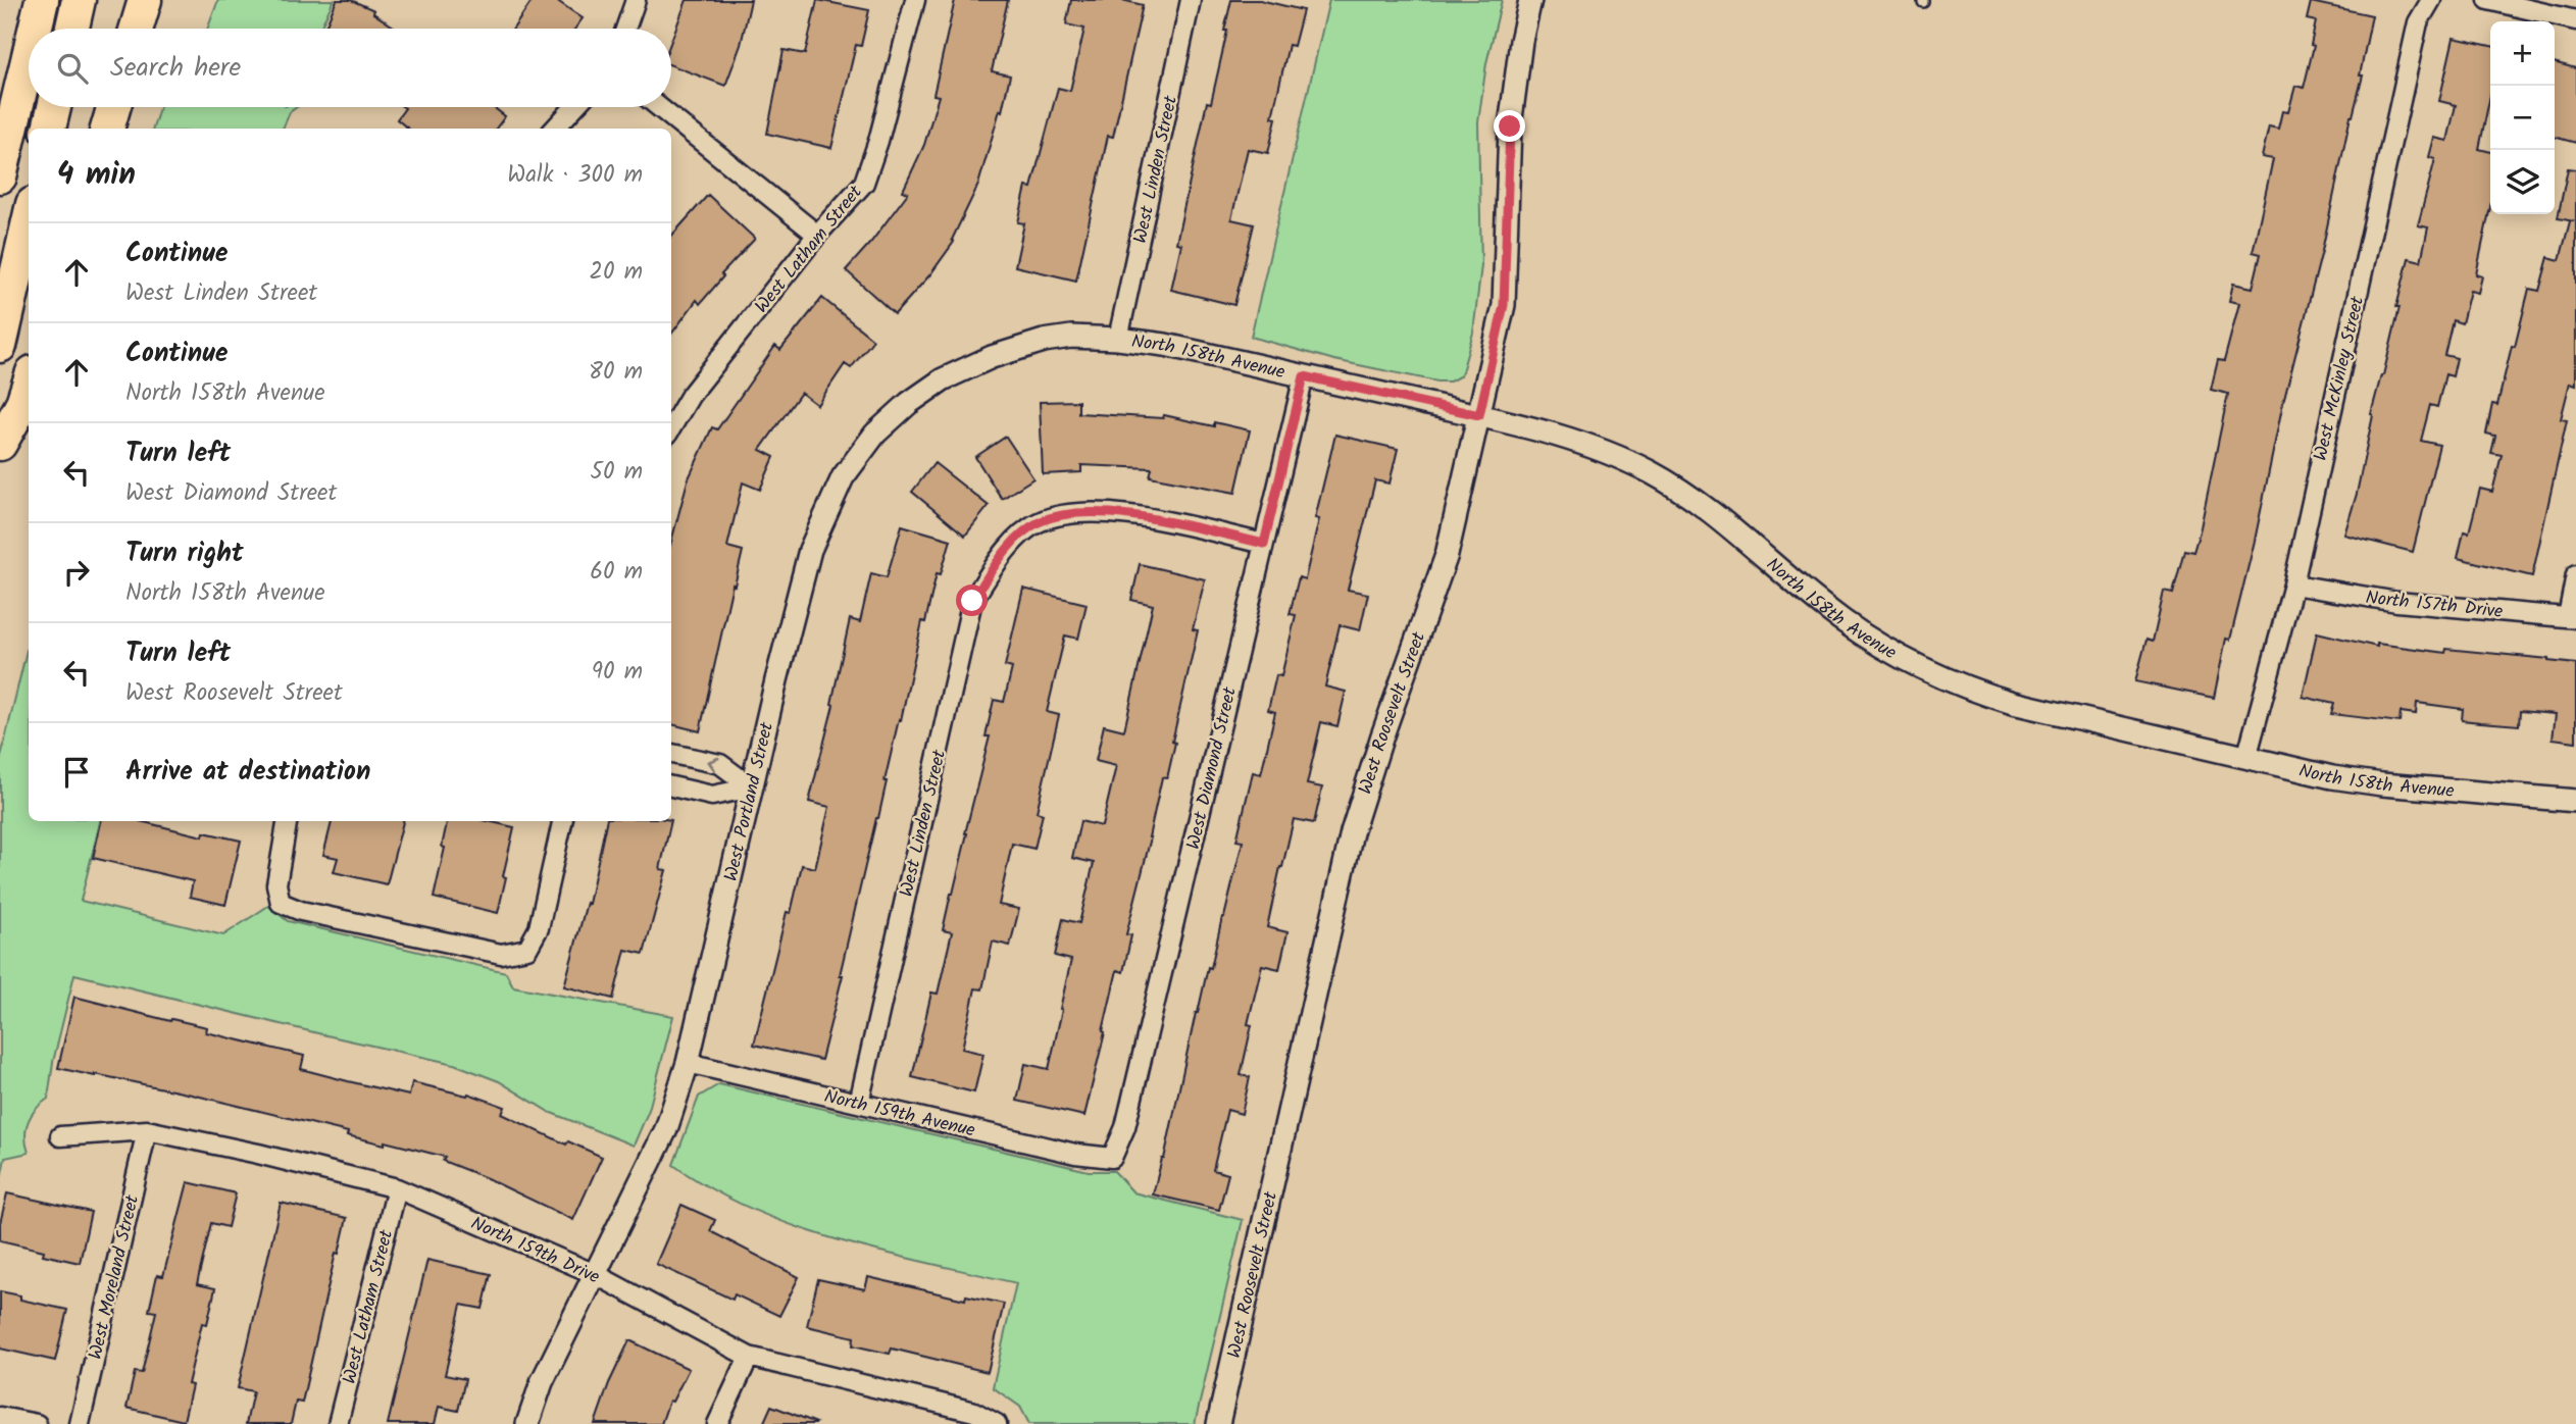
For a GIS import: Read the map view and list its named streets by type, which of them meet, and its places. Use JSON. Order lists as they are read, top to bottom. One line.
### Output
{"streets":{"street":["West Linden Street","West Latham Street","North 158th Avenue","West McKinley Street","North 157th Drive","West Roosevelt Street","West Diamond Street","West Portland Street","North 159th Avenue","North 159th Drive","West Moreland Street"]},"crossings":[["West Linden Street","North 158th Avenue"],["West Linden Street","West Diamond Street"],["West Linden Street","West Portland Street"],["West Linden Street","North 159th Avenue"],["West Latham Street","North 159th Drive"],["North 158th Avenue","West McKinley Street"],["North 158th Avenue","West Roosevelt Street"],["North 158th Avenue","West Diamond Street"],["North 158th Avenue","West Portland Street"],["West McKinley Street","North 157th Drive"],["West Diamond Street","North 159th Avenue"],["West Portland Street","North 159th Avenue"],["West Portland Street","North 159th Drive"],["North 159th Drive","West Moreland Street"]],"page":{"map_buttons":["+","−"],"search":"Search here","heading":["4 min","Walk · 300 m"],"list":[["Continue","West Linden Street","20 m"],["Continue","North 158th Avenue","80 m"],["Turn left","West Diamond Street","50 m"],["Turn right","North 158th Avenue","60 m"],["Turn left","West Roosevelt Street","90 m"],"Arrive at destination"]}}
